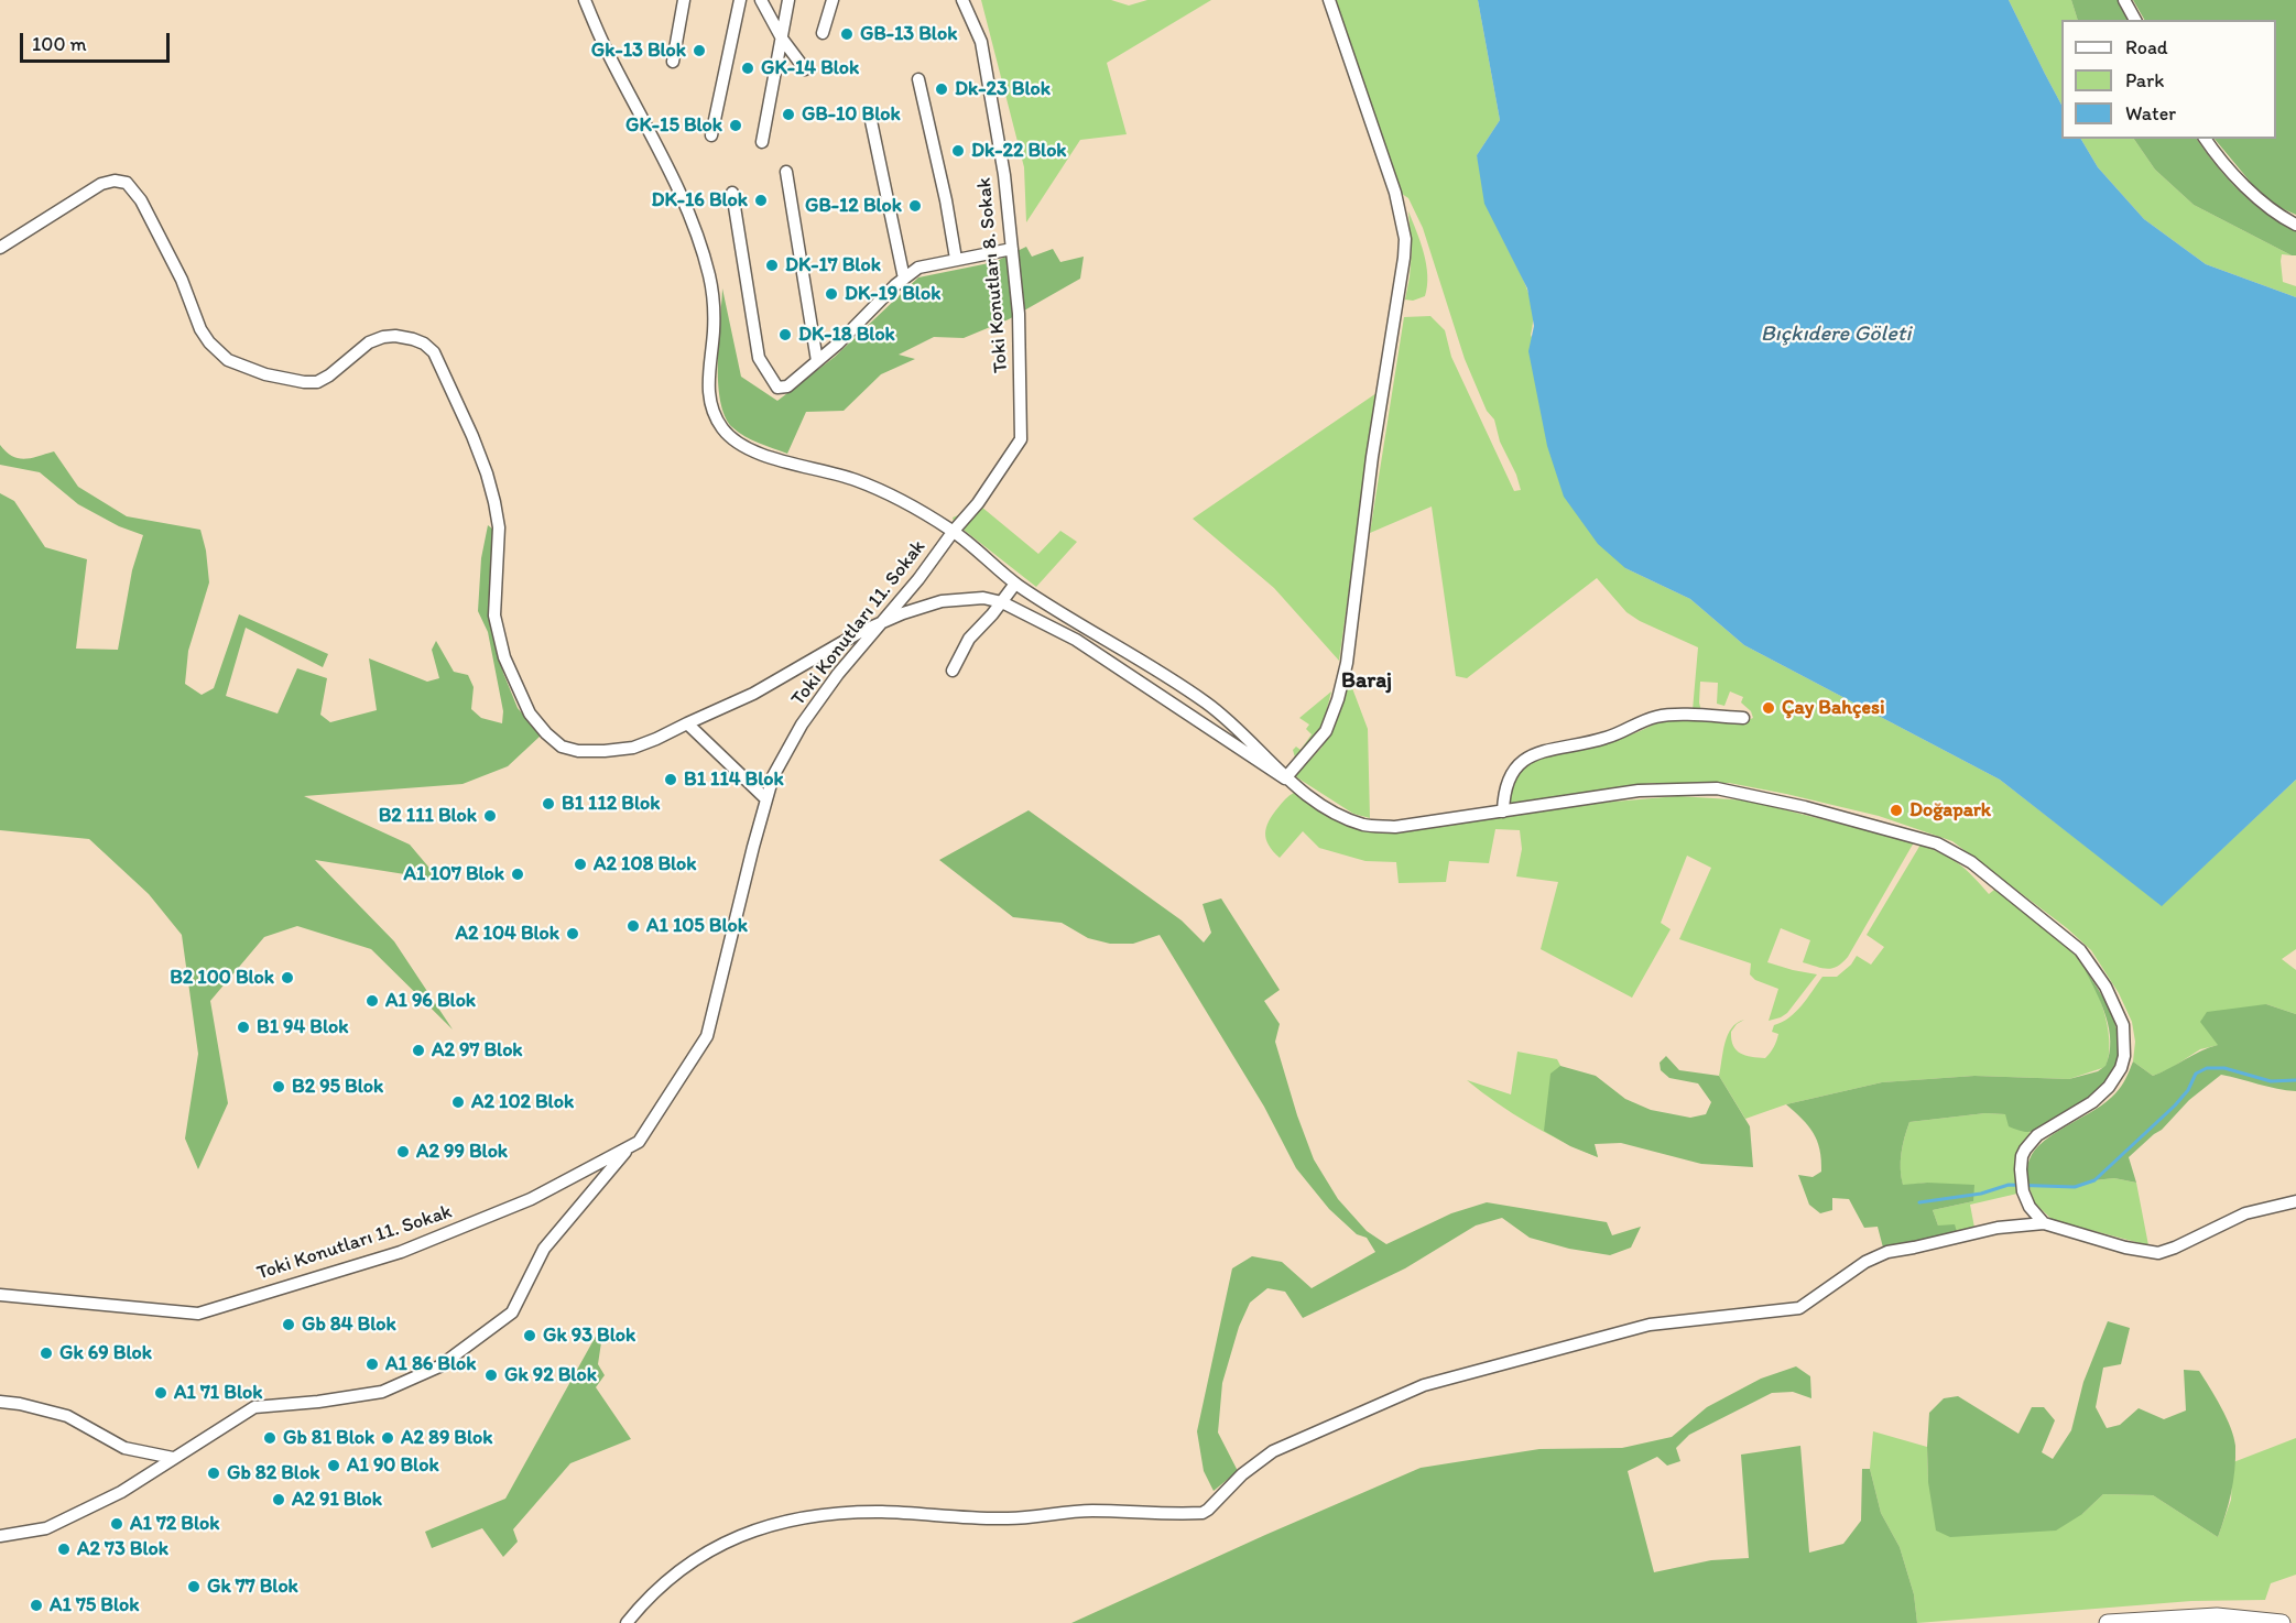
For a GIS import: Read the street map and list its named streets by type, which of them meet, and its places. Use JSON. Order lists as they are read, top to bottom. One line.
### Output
{"streets":{"street":["Toki Konutları 8. Sokak","Toki Konutları 11. Sokak"]},"crossings":[["Toki Konutları 8. Sokak","Toki Konutları 11. Sokak"]],"districts":["Baraj"],"water":["Bıçkıdere Göleti"],"places":["GB-13 Blok","Gk-13 Blok","GK-14 Blok","Dk-23 Blok","GB-10 Blok","GK-15 Blok","Dk-22 Blok","DK-16 Blok","GB-12 Blok","DK-17 Blok","DK-19 Blok","DK-18 Blok","Çay Bahçesi","B1 114 Blok","B1 112 Blok","Doğapark","B2 111 Blok","A2 108 Blok","A1 107 Blok","A1 105 Blok","A2 104 Blok","B2 100 Blok","A1 96 Blok","B1 94 Blok","A2 97 Blok","B2 95 Blok","A2 102 Blok","A2 99 Blok","Gb 84 Blok","Gk 93 Blok","Gk 69 Blok","A1 86 Blok","Gk 92 Blok","A1 71 Blok","Gb 81 Blok","A2 89 Blok","A1 90 Blok","Gb 82 Blok","A2 91 Blok","A1 72 Blok","A2 73 Blok","Gk 77 Blok","A1 75 Blok"],"legend":["Road","Park","Water"],"scale_bar":"100 m"}
